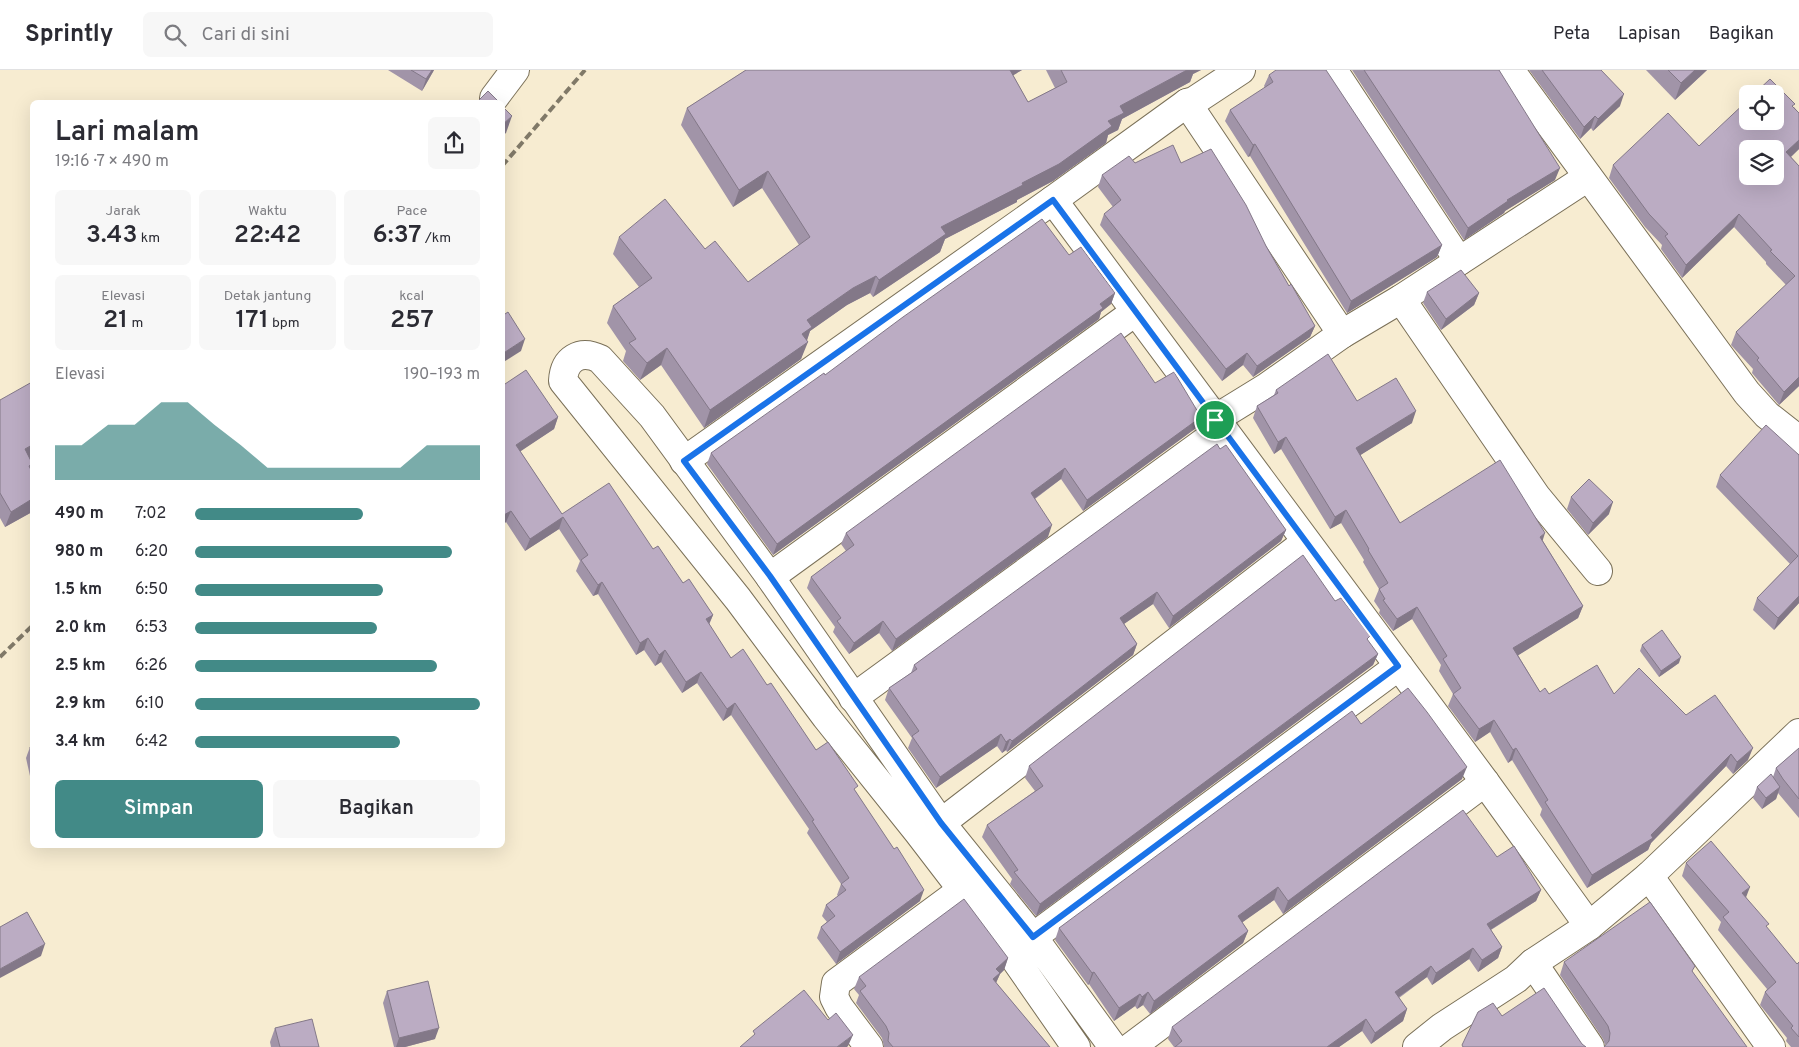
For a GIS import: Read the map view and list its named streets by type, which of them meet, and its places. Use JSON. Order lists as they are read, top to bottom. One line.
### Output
{"page":{"header":"Sprintly","search":"Cari di sini","nav":["Peta","Lapisan","Bagikan"],"heading":["Lari malam","19:16 · 7 × 490 m"],"stats":[["Jarak","3.43 km"],["Waktu","22:42"],["Pace","6:37 /km"],["Elevasi","21 m"],["Detak jantung","171 bpm"],["kcal","257"]],"chart":["Elevasi","190–193 m"],"list":[{"name":"490 m","note":"7:02"},{"name":"980 m","note":"6:20"},{"name":"1.5 km","note":"6:50"},{"name":"2.0 km","note":"6:53"},{"name":"2.5 km","note":"6:26"},{"name":"2.9 km","note":"6:10"},{"name":"3.4 km","note":"6:42"}],"buttons":["Simpan","Bagikan"]}}
